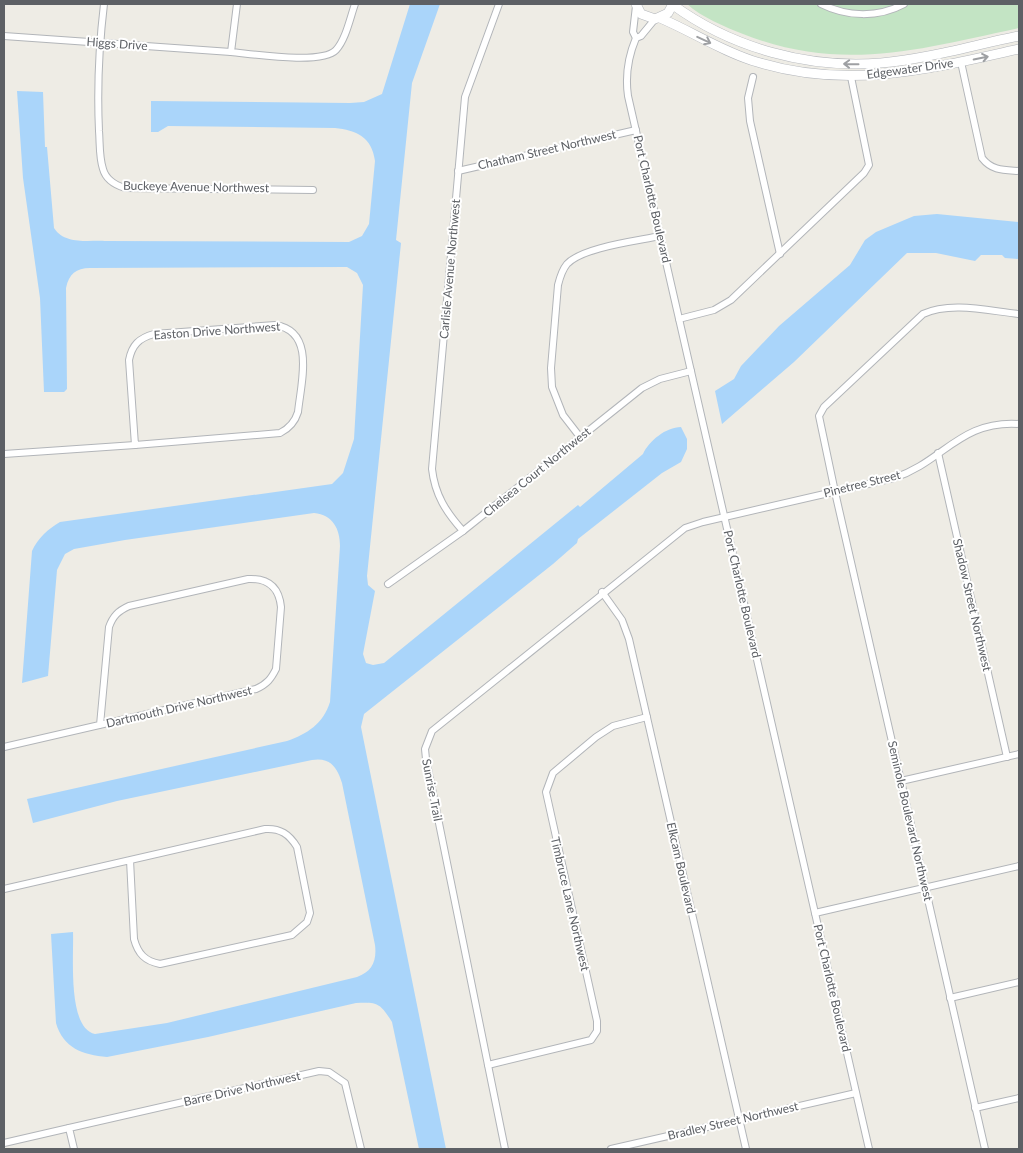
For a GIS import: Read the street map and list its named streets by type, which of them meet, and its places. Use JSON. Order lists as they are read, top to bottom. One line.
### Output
{"streets":{"street":["Higgs Drive","Edgewater Drive","Chatham Street Northwest","Buckeye Avenue Northwest","Port Charlotte Boulevard","Carlisle Avenue Northwest","Easton Drive Northwest","Chelsea Court Northwest","Pinetree Street","Shadow Street Northwest","Dartmouth Drive Northwest","Sunrise Trail","Seminole Boulevard Northwest","Elkcam Boulevard","Timbruce Lane Northwest","Barre Drive Northwest","Bradley Street Northwest"]},"crossings":[["Higgs Drive","Buckeye Avenue Northwest"],["Edgewater Drive","Port Charlotte Boulevard"],["Chatham Street Northwest","Port Charlotte Boulevard"],["Chatham Street Northwest","Carlisle Avenue Northwest"],["Port Charlotte Boulevard","Chelsea Court Northwest"],["Port Charlotte Boulevard","Pinetree Street"],["Port Charlotte Boulevard","Sunrise Trail"],["Port Charlotte Boulevard","Bradley Street Northwest"],["Carlisle Avenue Northwest","Chelsea Court Northwest"],["Pinetree Street","Shadow Street Northwest"],["Pinetree Street","Sunrise Trail"],["Pinetree Street","Seminole Boulevard Northwest"],["Sunrise Trail","Elkcam Boulevard"],["Sunrise Trail","Timbruce Lane Northwest"],["Elkcam Boulevard","Timbruce Lane Northwest"],["Elkcam Boulevard","Bradley Street Northwest"]]}
